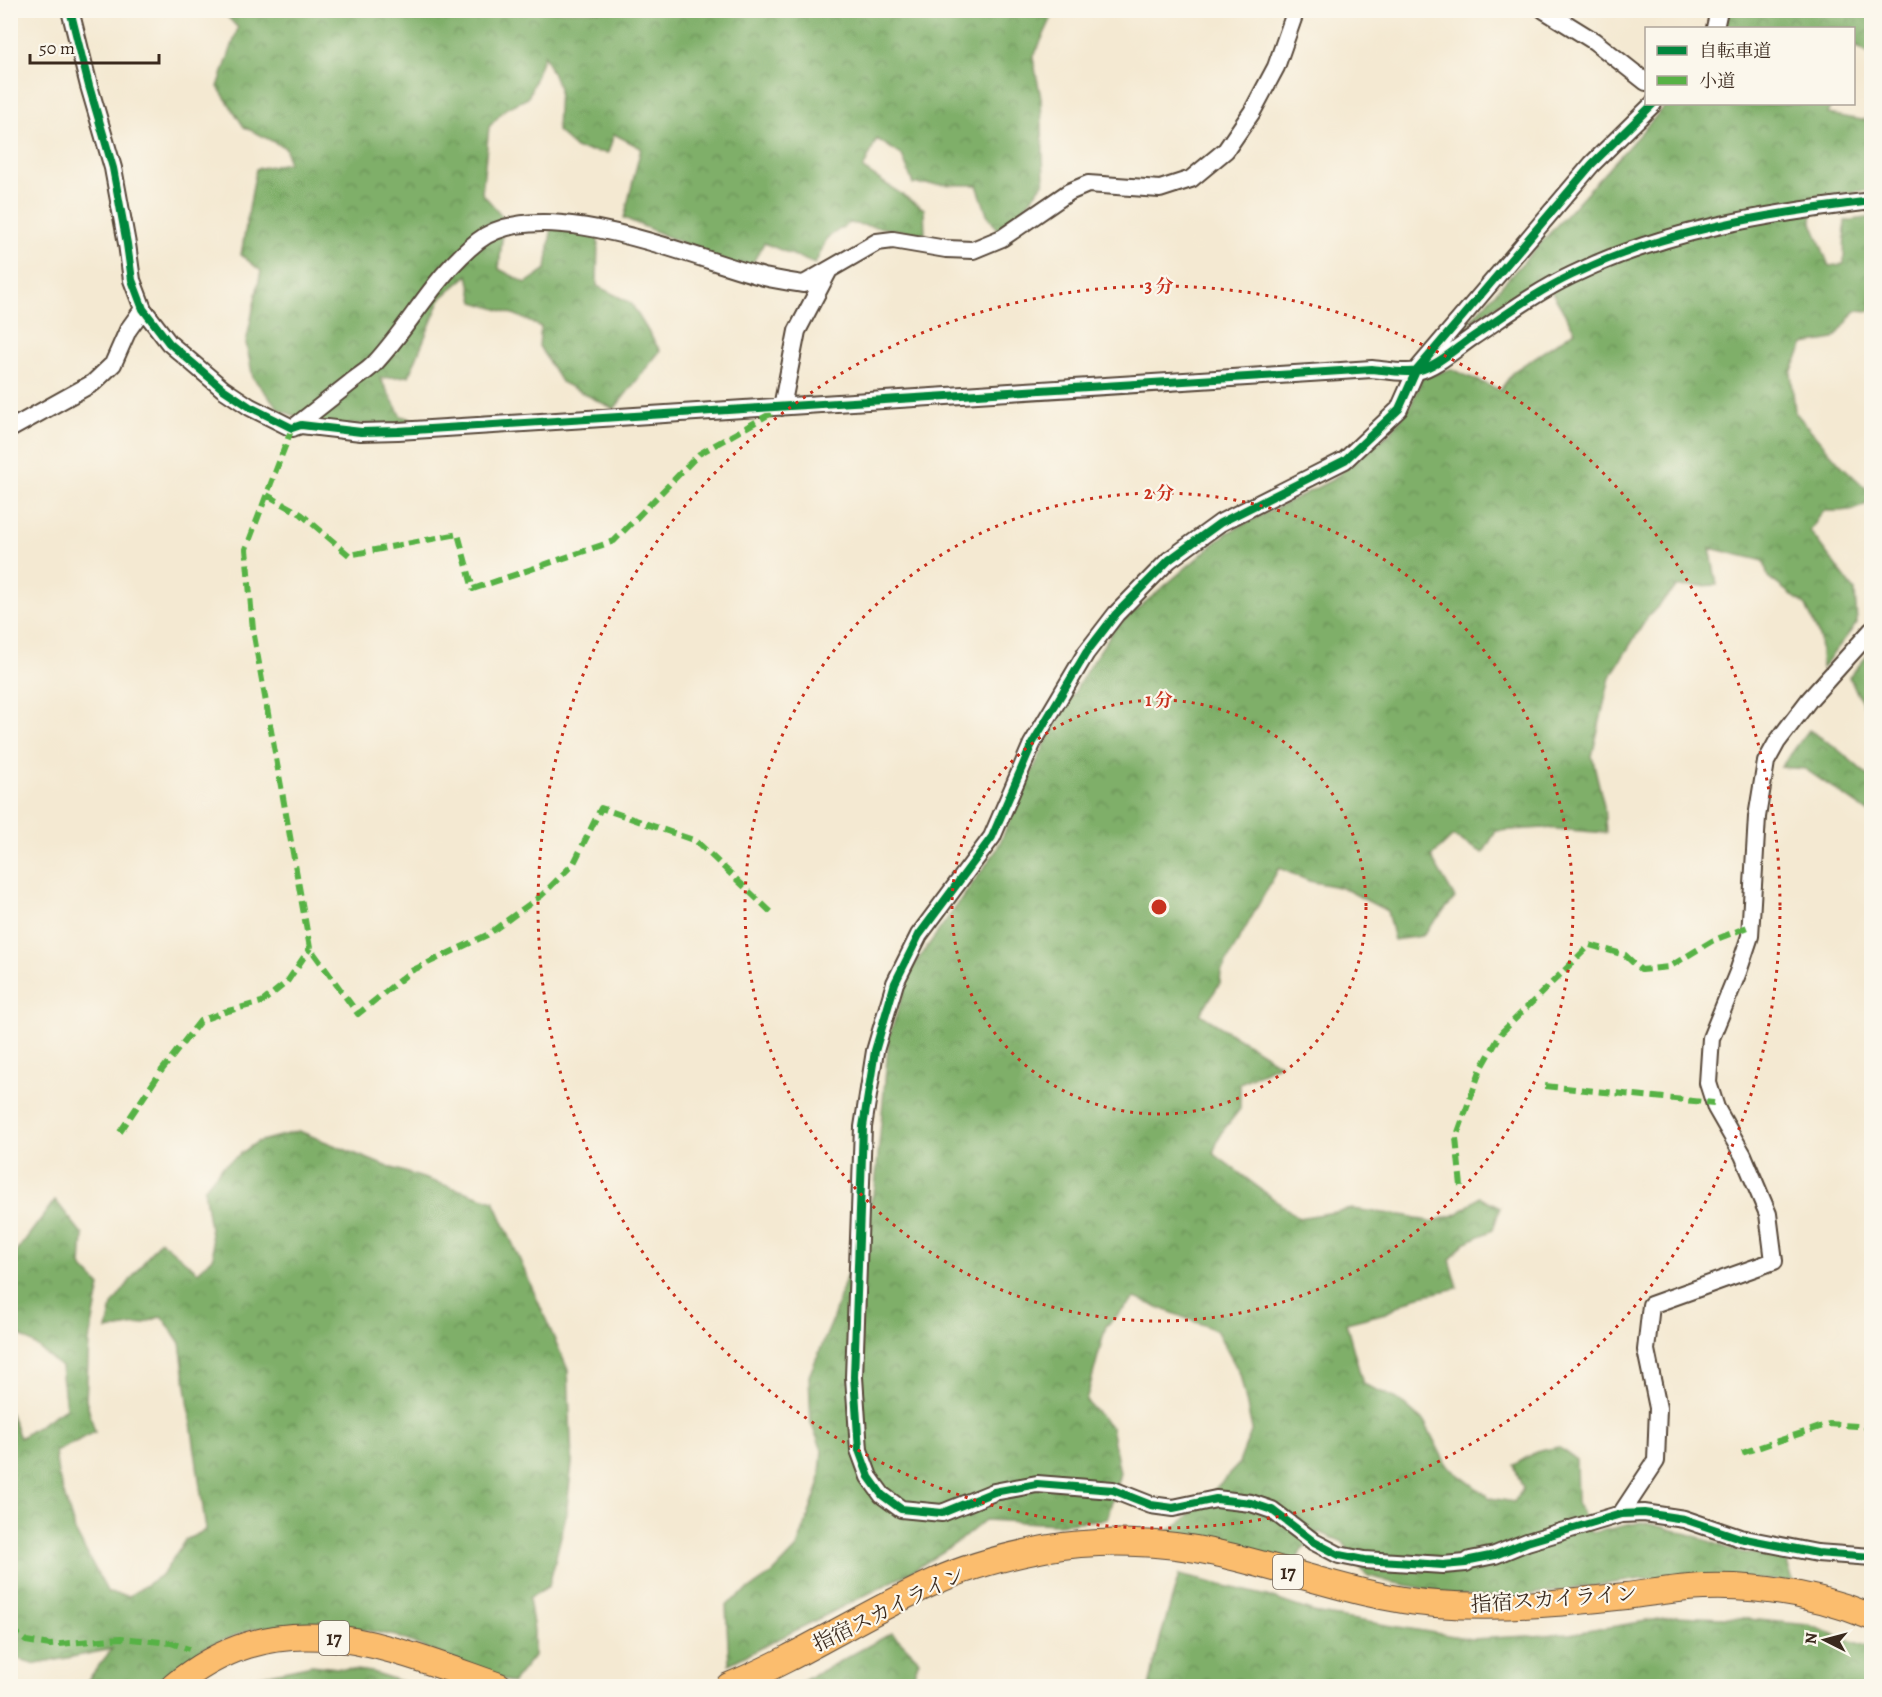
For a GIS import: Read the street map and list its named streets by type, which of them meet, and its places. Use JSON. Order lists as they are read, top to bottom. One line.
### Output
{"streets":{"main road":["17","指宿スカイライン"]},"legend":["自転車道","小道"],"scale_bar":"50 m","north":"left","rings":["3 分","2 分","1 分"]}
